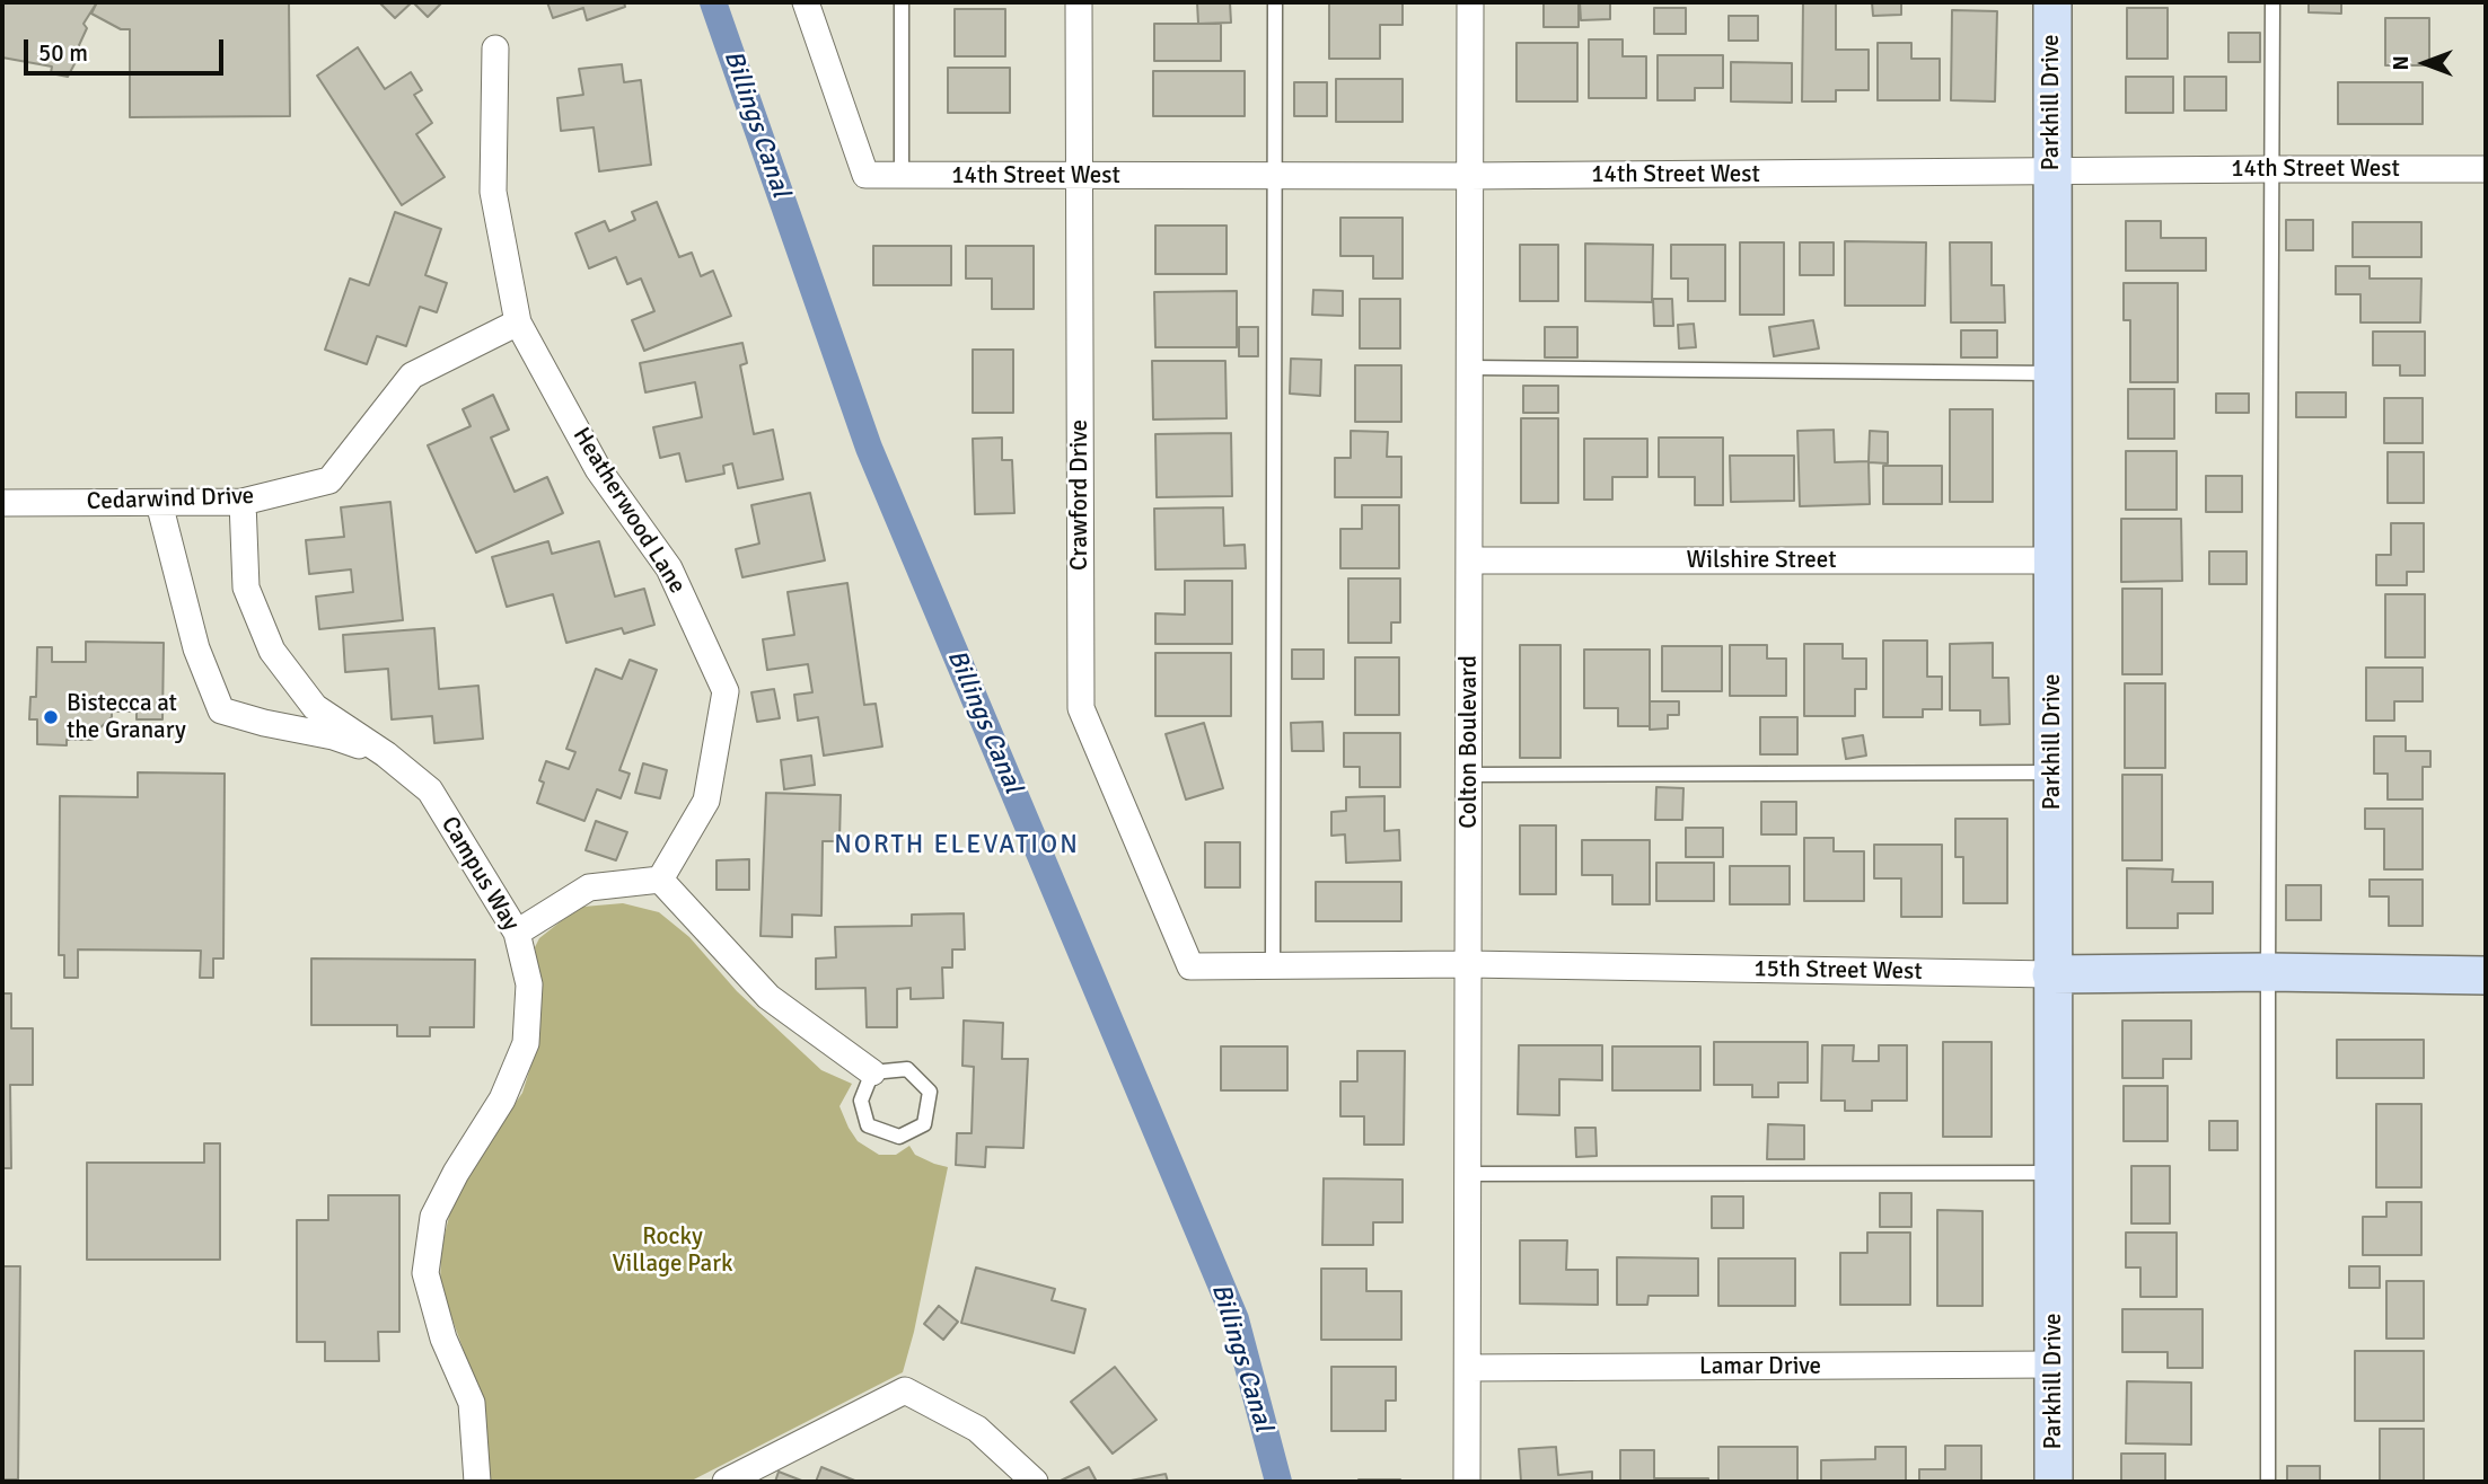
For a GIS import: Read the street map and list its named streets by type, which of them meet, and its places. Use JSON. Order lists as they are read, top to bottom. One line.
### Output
{"streets":{"street":["Parkhill Drive","14th Street West","Crawford Drive","Cedarwind Drive","Heatherwood Lane","Wilshire Street","Colton Boulevard","Campus Way","15th Street West","Lamar Drive"]},"crossings":[["Parkhill Drive","14th Street West"],["Parkhill Drive","Wilshire Street"],["Parkhill Drive","15th Street West"],["Parkhill Drive","Lamar Drive"],["14th Street West","Crawford Drive"],["14th Street West","Colton Boulevard"],["Crawford Drive","15th Street West"],["Cedarwind Drive","Heatherwood Lane"],["Cedarwind Drive","Campus Way"],["Wilshire Street","Colton Boulevard"],["Colton Boulevard","15th Street West"],["Colton Boulevard","Lamar Drive"]],"districts":["NORTH ELEVATION"],"water":["Billings Canal"],"parks":["Rocky Village Park"],"places":["Bistecca at the Granary"],"scale_bar":"50 m","north":"left"}
